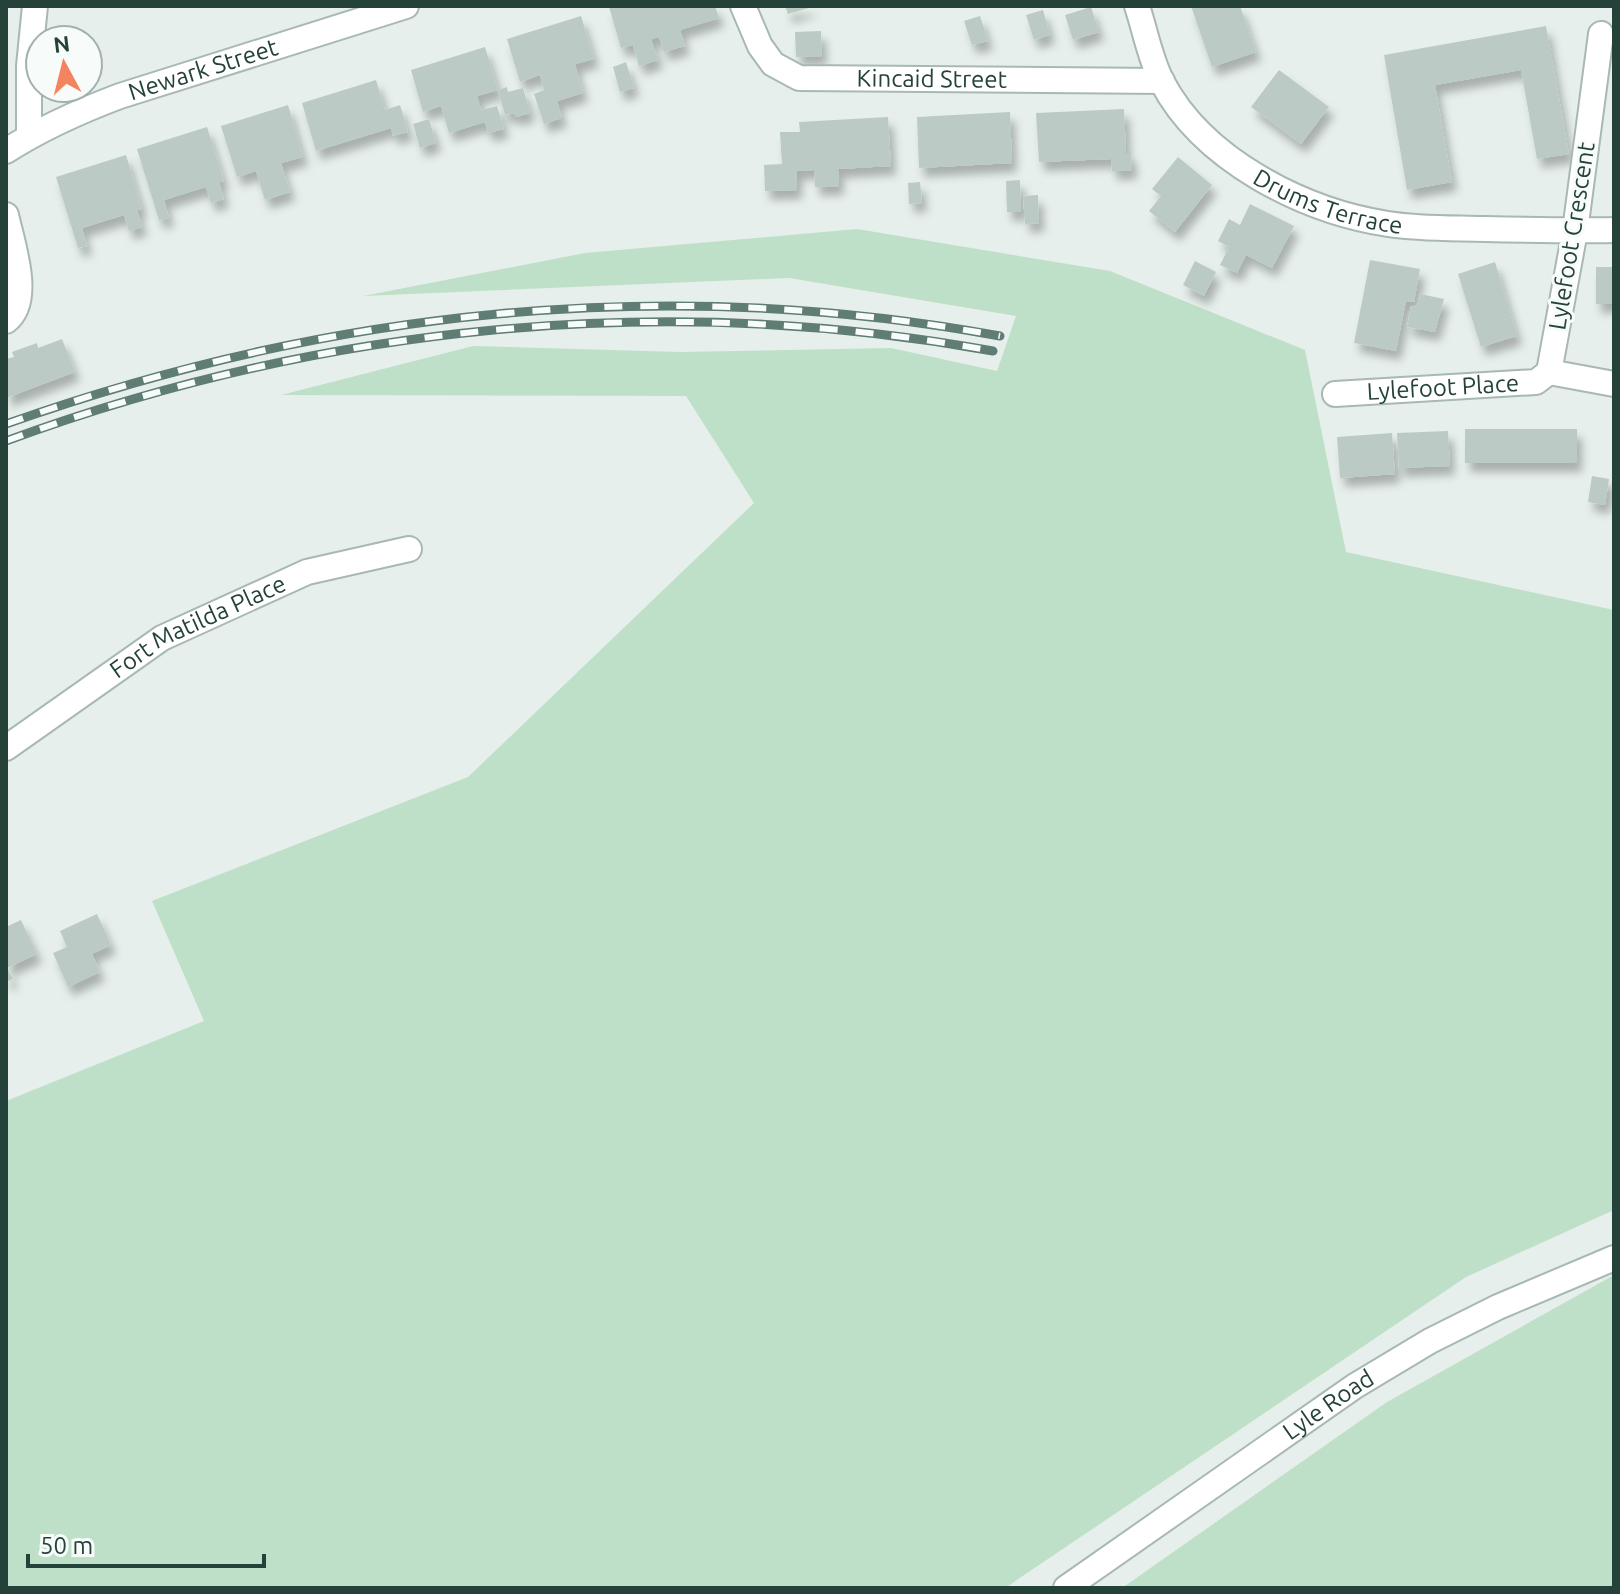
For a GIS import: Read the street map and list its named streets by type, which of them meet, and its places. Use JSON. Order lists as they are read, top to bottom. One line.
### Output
{"streets":{"street":["Newark Street","Kincaid Street","Drums Terrace","Lylefoot Crescent","Lylefoot Place","Fort Matilda Place","Lyle Road"]},"crossings":[["Kincaid Street","Drums Terrace"],["Drums Terrace","Lylefoot Crescent"],["Lylefoot Crescent","Lylefoot Place"]],"scale_bar":"50 m","north":"top"}
